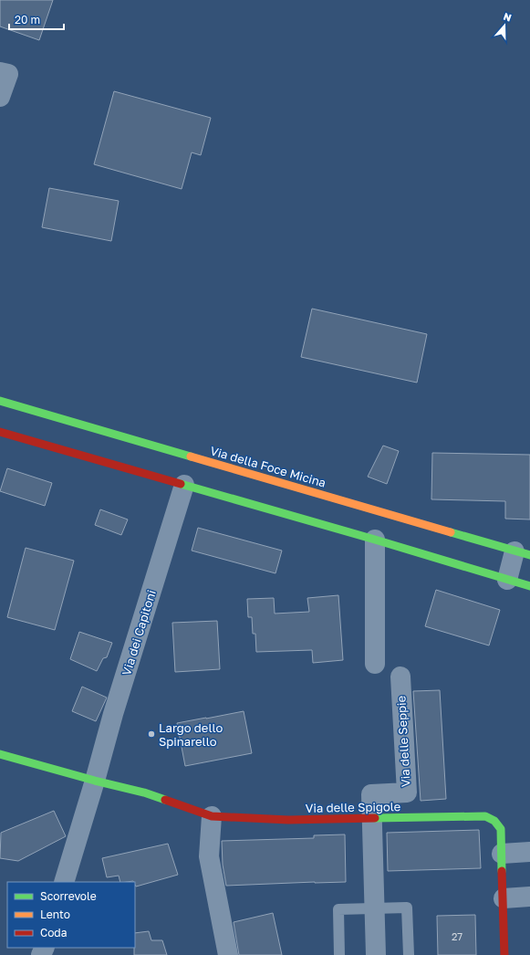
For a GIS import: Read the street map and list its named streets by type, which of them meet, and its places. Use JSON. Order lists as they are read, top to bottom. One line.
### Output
{"streets":{"street":["Via della Foce Micina","Via dei Capitoni","Via delle Seppie","Via delle Spigole"]},"crossings":[["Via delle Seppie","Via delle Spigole"]],"places":["Largo dello Spinarello"],"house_numbers":["27"],"legend":["Scorrevole","Lento","Coda"],"scale_bar":"20 m","north":"top"}
